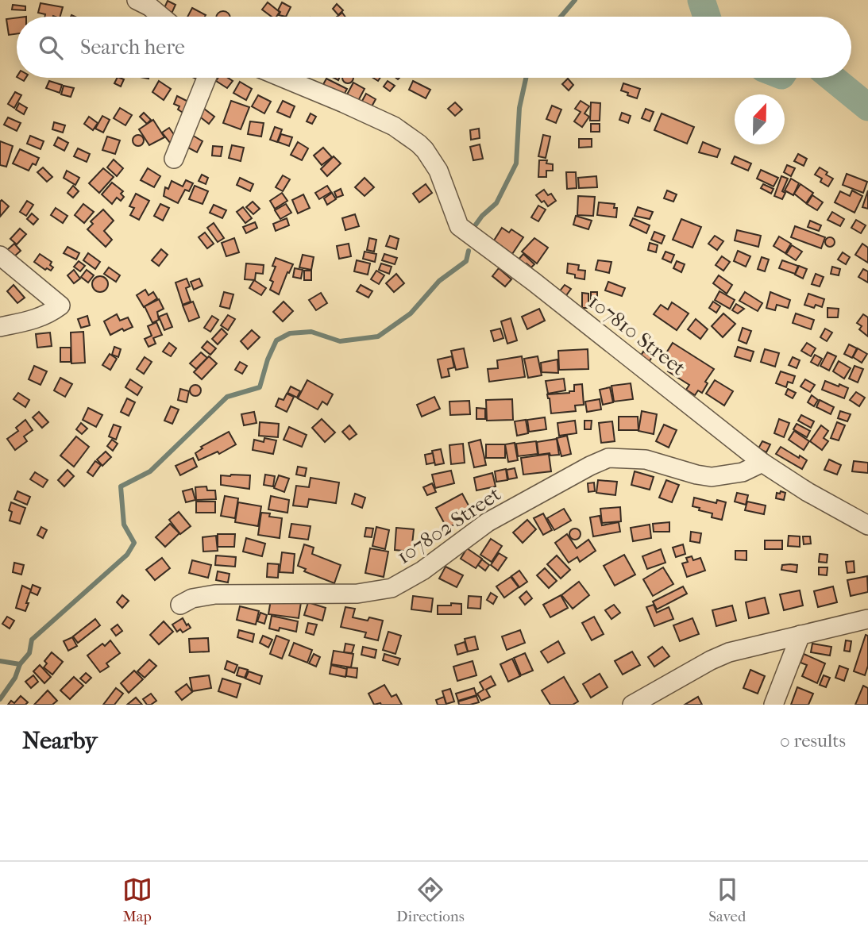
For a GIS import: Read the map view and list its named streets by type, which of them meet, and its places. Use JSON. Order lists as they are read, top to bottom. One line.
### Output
{"streets":{"street":["107810 Street","107802 Street"]},"crossings":[["107810 Street","107802 Street"]],"north":"top","page":{"search":"Search here","heading":["Nearby","0 results"],"nav":["Map","Directions","Saved"]}}
